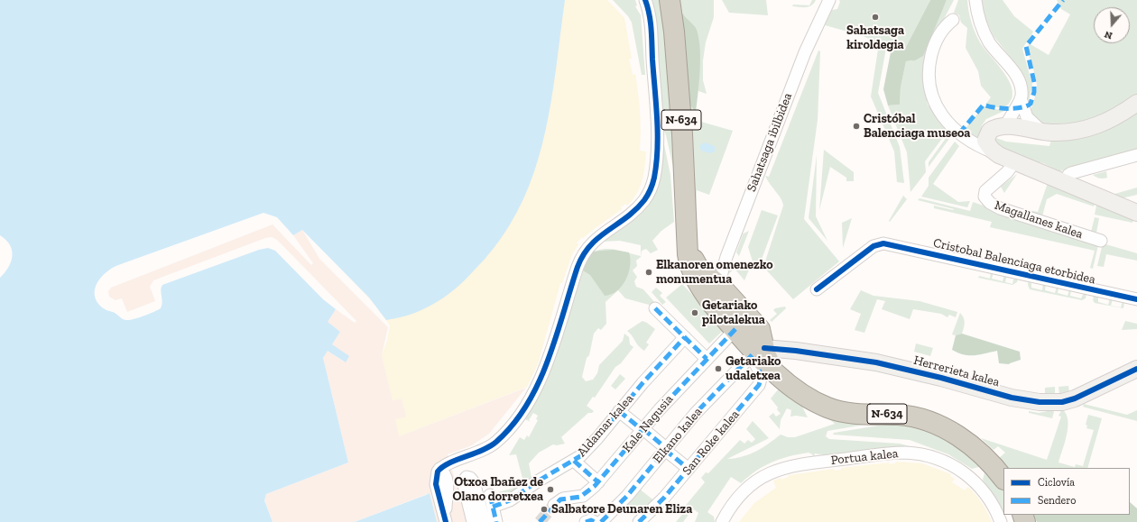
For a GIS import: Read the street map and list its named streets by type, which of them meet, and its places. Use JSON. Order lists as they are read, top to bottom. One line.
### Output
{"streets":{"highway":["N-634"],"street":["Sahatsaga ibilbidea","Magallanes kalea","Cristobal Balenciaga etorbidea","Herrerieta kalea","Kale Nagusia","Aldamar kalea","Elkano kalea","San Roke kalea","Portua kalea"]},"crossings":[["N-634","Sahatsaga ibilbidea"],["N-634","Herrerieta kalea"],["N-634","Kale Nagusia"],["N-634","Elkano kalea"],["N-634","San Roke kalea"],["Herrerieta kalea","Elkano kalea"],["Herrerieta kalea","San Roke kalea"],["Elkano kalea","San Roke kalea"]],"places":["Sahatsaga kiroldegia","Cristóbal Balenciaga museoa","Elkanoren omenezko monumentua","Getariako pilotalekua","Getariako udaletxea","Otxoa Ibañez de Olano dorretxea","Salbatore Deunaren Eliza"],"legend":["Ciclovía","Sendero"],"north":"bottom"}
